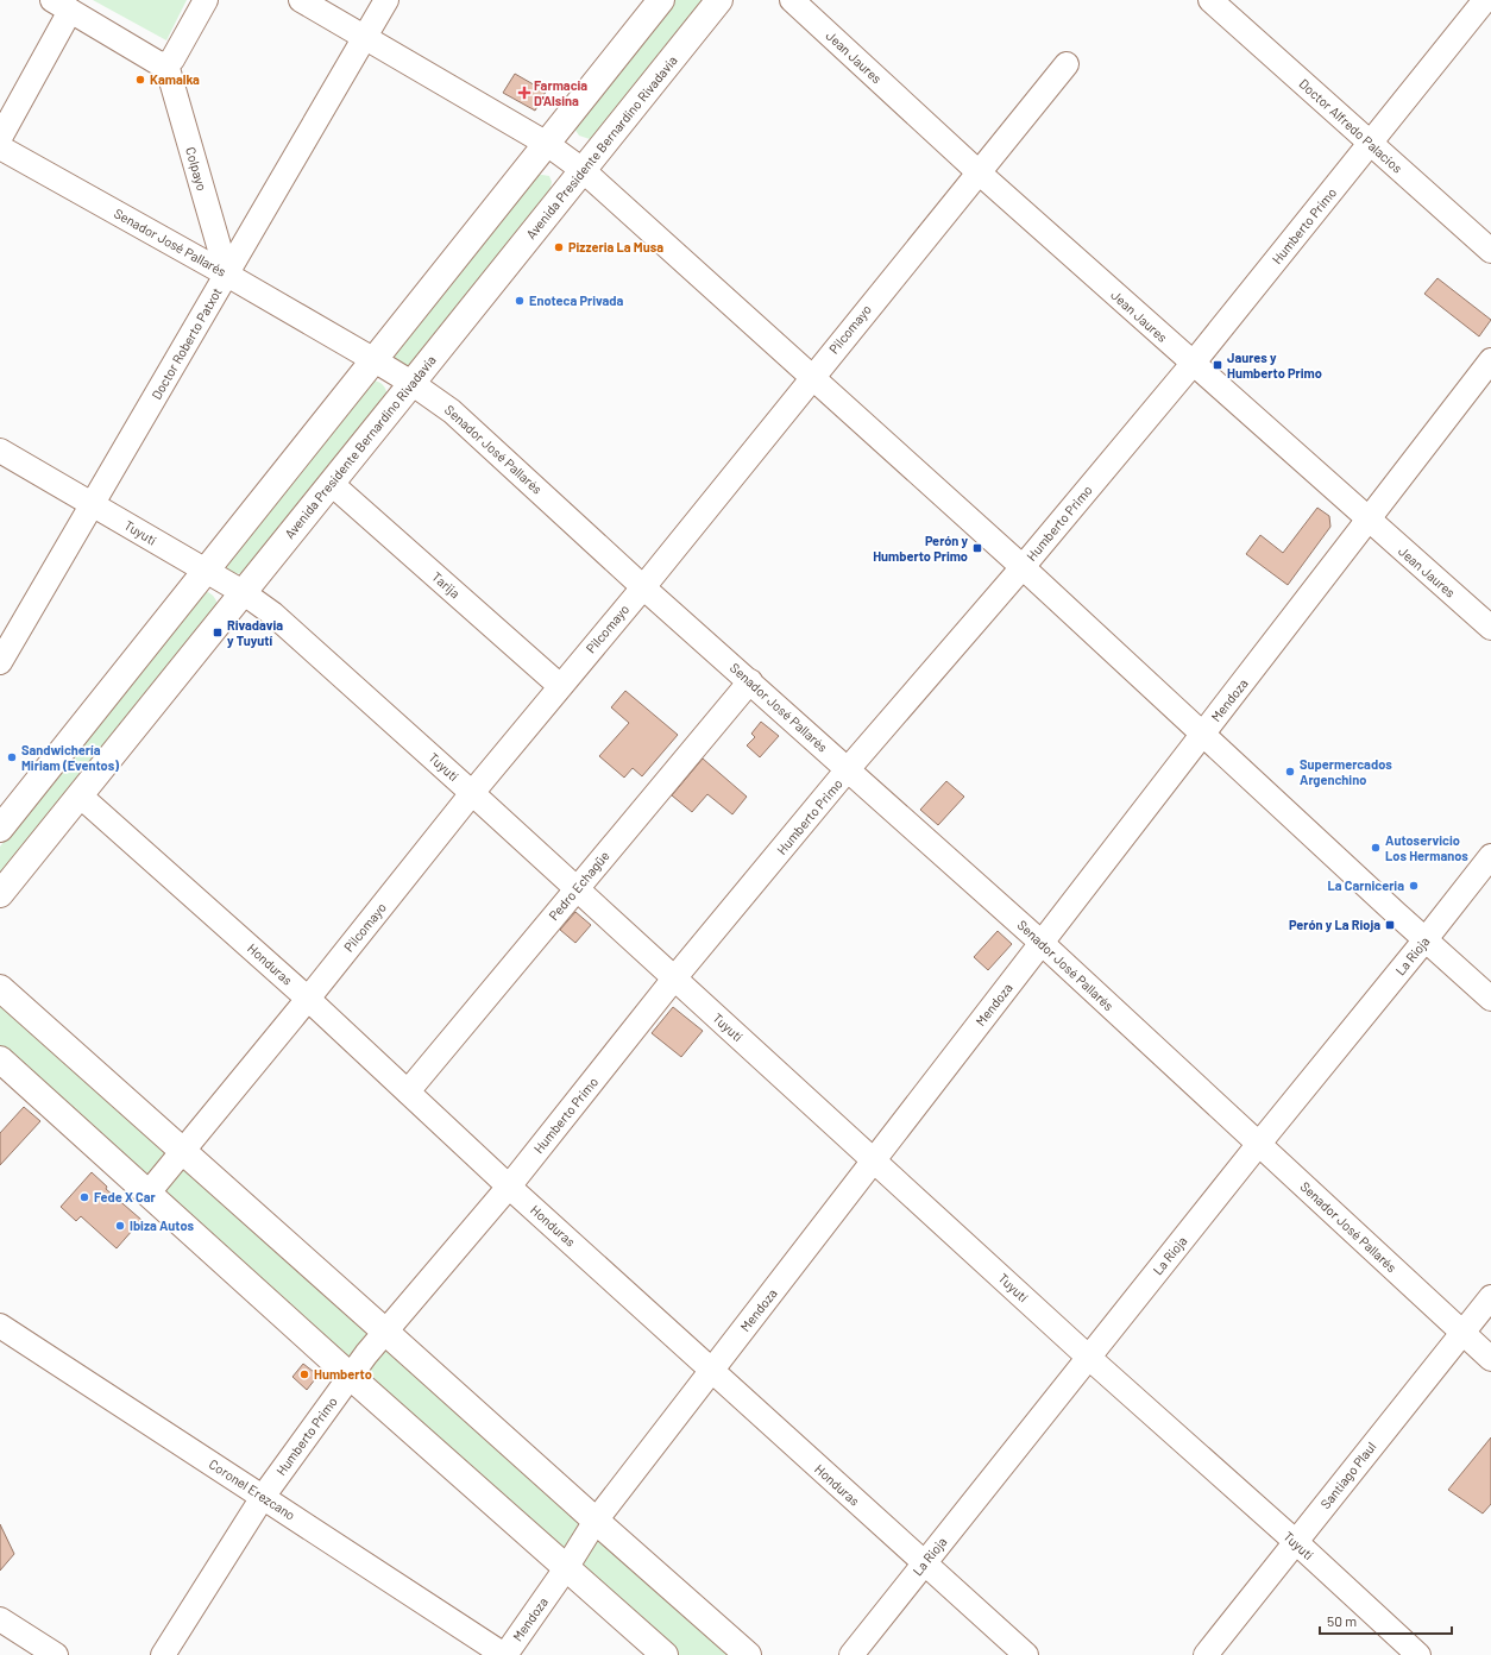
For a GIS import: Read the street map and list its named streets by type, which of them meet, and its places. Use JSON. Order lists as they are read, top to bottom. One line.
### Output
{"streets":{"main road":["Avenida Presidente Bernardino Rivadavia"],"street":["Jean Jaures","Doctor Alfredo Palacios","Colpayo","Humberto Primo","Senador José Pallarés","Pilcomayo","Doctor Roberto Patxot","Tuyutí","Tarija","Mendoza","Pedro Echagüe","La Rioja","Honduras","Santiago Plaul","Coronel Erezcano"]},"crossings":[["Jean Jaures","Humberto Primo"],["Jean Jaures","Pilcomayo"],["Jean Jaures","Mendoza"],["Doctor Alfredo Palacios","Humberto Primo"],["Avenida Presidente Bernardino Rivadavia","Senador José Pallarés"],["Avenida Presidente Bernardino Rivadavia","Tuyutí"],["Avenida Presidente Bernardino Rivadavia","Tarija"],["Avenida Presidente Bernardino Rivadavia","Honduras"],["Colpayo","Senador José Pallarés"],["Colpayo","Doctor Roberto Patxot"],["Humberto Primo","Senador José Pallarés"],["Humberto Primo","Tuyutí"],["Humberto Primo","Honduras"],["Humberto Primo","Coronel Erezcano"],["Senador José Pallarés","Pilcomayo"],["Senador José Pallarés","Doctor Roberto Patxot"],["Senador José Pallarés","Mendoza"],["Senador José Pallarés","Pedro Echagüe"],["Senador José Pallarés","La Rioja"],["Senador José Pallarés","Santiago Plaul"],["Pilcomayo","Tuyutí"],["Pilcomayo","Tarija"],["Pilcomayo","Honduras"],["Doctor Roberto Patxot","Tuyutí"],["Tuyutí","Mendoza"],["Tuyutí","Pedro Echagüe"],["Tuyutí","La Rioja"],["Tuyutí","Santiago Plaul"],["Mendoza","Honduras"],["Mendoza","Coronel Erezcano"],["Pedro Echagüe","Honduras"],["La Rioja","Honduras"]],"places":{"other":["Kamalka","Pizzeria La Musa","Enoteca Privada","Sandwichería Miriam (Eventos)","Supermercados Argenchino","Autoservicio Los Hermanos","La Carniceria","Fede X Car","Ibiza Autos","Humberto"],"health":["Farmacia D'Alsina"],"transit":["Jaures y Humberto Primo","Perón y Humberto Primo","Rivadavia y Tuyutí","Perón y La Rioja"]},"scale_bar":"50 m"}
